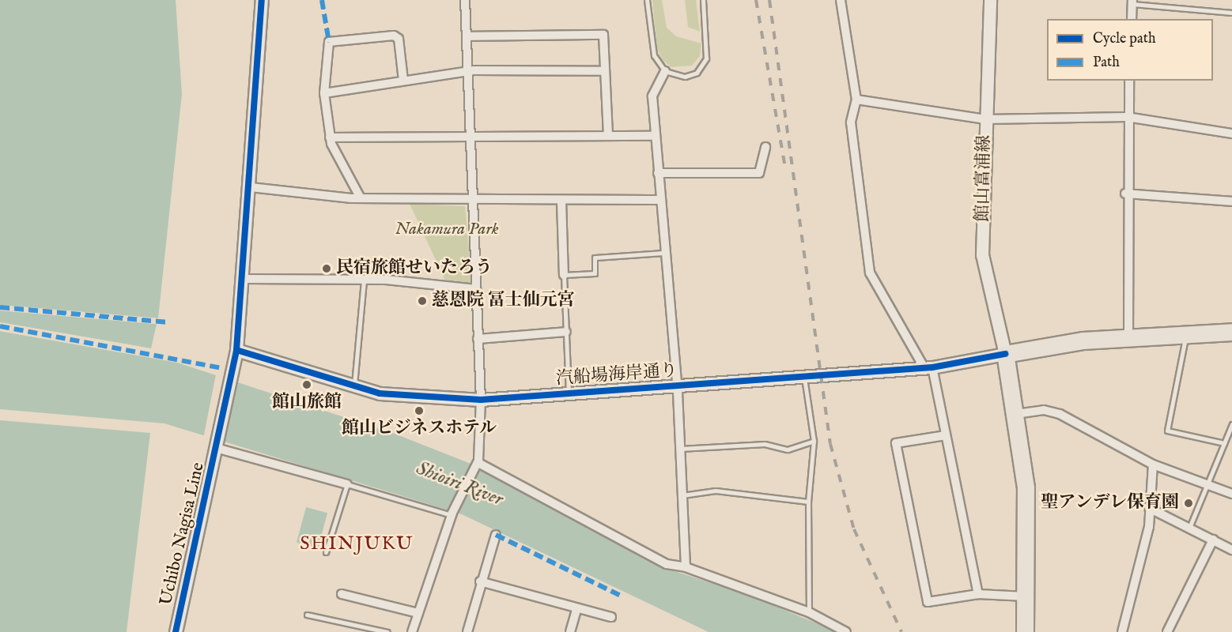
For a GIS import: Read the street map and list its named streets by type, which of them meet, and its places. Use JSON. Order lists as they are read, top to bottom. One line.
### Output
{"streets":{"street":["館山富浦線","汽船場海岸通り","Uchibo Nagisa Line"]},"crossings":[["館山富浦線","汽船場海岸通り"],["汽船場海岸通り","Uchibo Nagisa Line"]],"districts":["SHINJUKU"],"water":["Shioiri River"],"parks":["Nakamura Park"],"places":["民宿旅館せいたろう","慈恩院 冨士仙元宮","館山旅館","館山ビジネスホテル","聖アンデレ保育園"],"legend":["Cycle path","Path"]}
